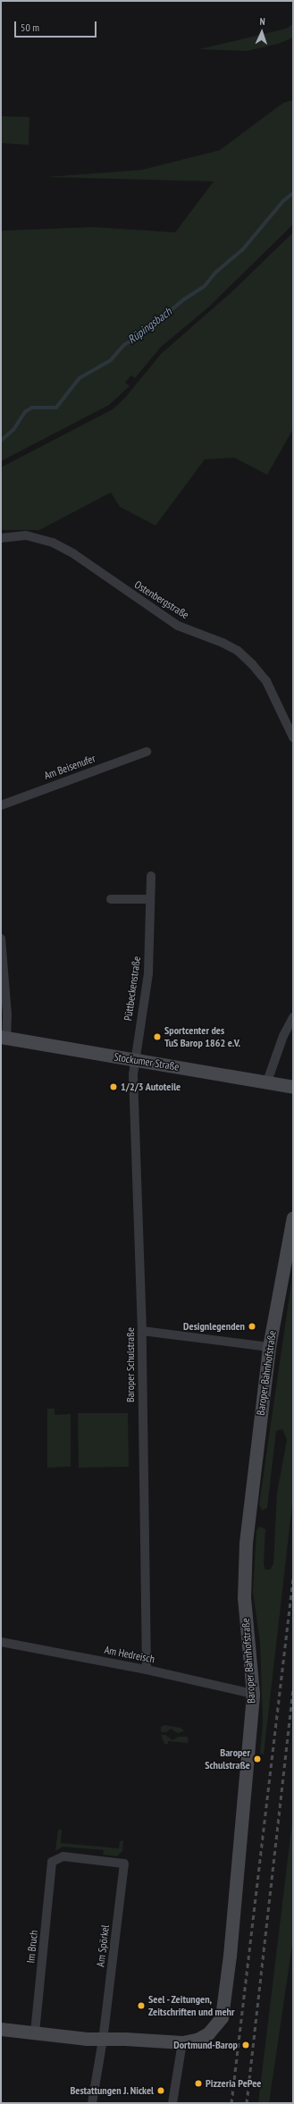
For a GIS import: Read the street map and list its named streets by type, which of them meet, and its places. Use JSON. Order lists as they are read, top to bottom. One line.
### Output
{"streets":{"street":["Ostenbergstraße","Am Beisenufer","Püttbeckenstraße","Stockumer Straße","Baroper Schulstraße","Baroper Bahnhofstraße","Am Hedreisch","Am Spörkel","Im Bruch"]},"crossings":[["Püttbeckenstraße","Stockumer Straße"],["Püttbeckenstraße","Baroper Schulstraße"],["Stockumer Straße","Baroper Schulstraße"],["Baroper Schulstraße","Am Hedreisch"],["Baroper Bahnhofstraße","Am Hedreisch"],["Baroper Bahnhofstraße","Am Spörkel"],["Baroper Bahnhofstraße","Im Bruch"],["Am Spörkel","Im Bruch"]],"water":["Rüpingsbach"],"places":["Sportcenter des TuS Barop 1862 e.V.","1/2/3 Autoteile","Designlegenden","Baroper Schulstraße","Seel - Zeitungen, Zeitschriften und mehr","Dortmund-Barop","Pizzeria PePee","Bestattungen J. Nickel"],"scale_bar":"50 m","north":"top"}
